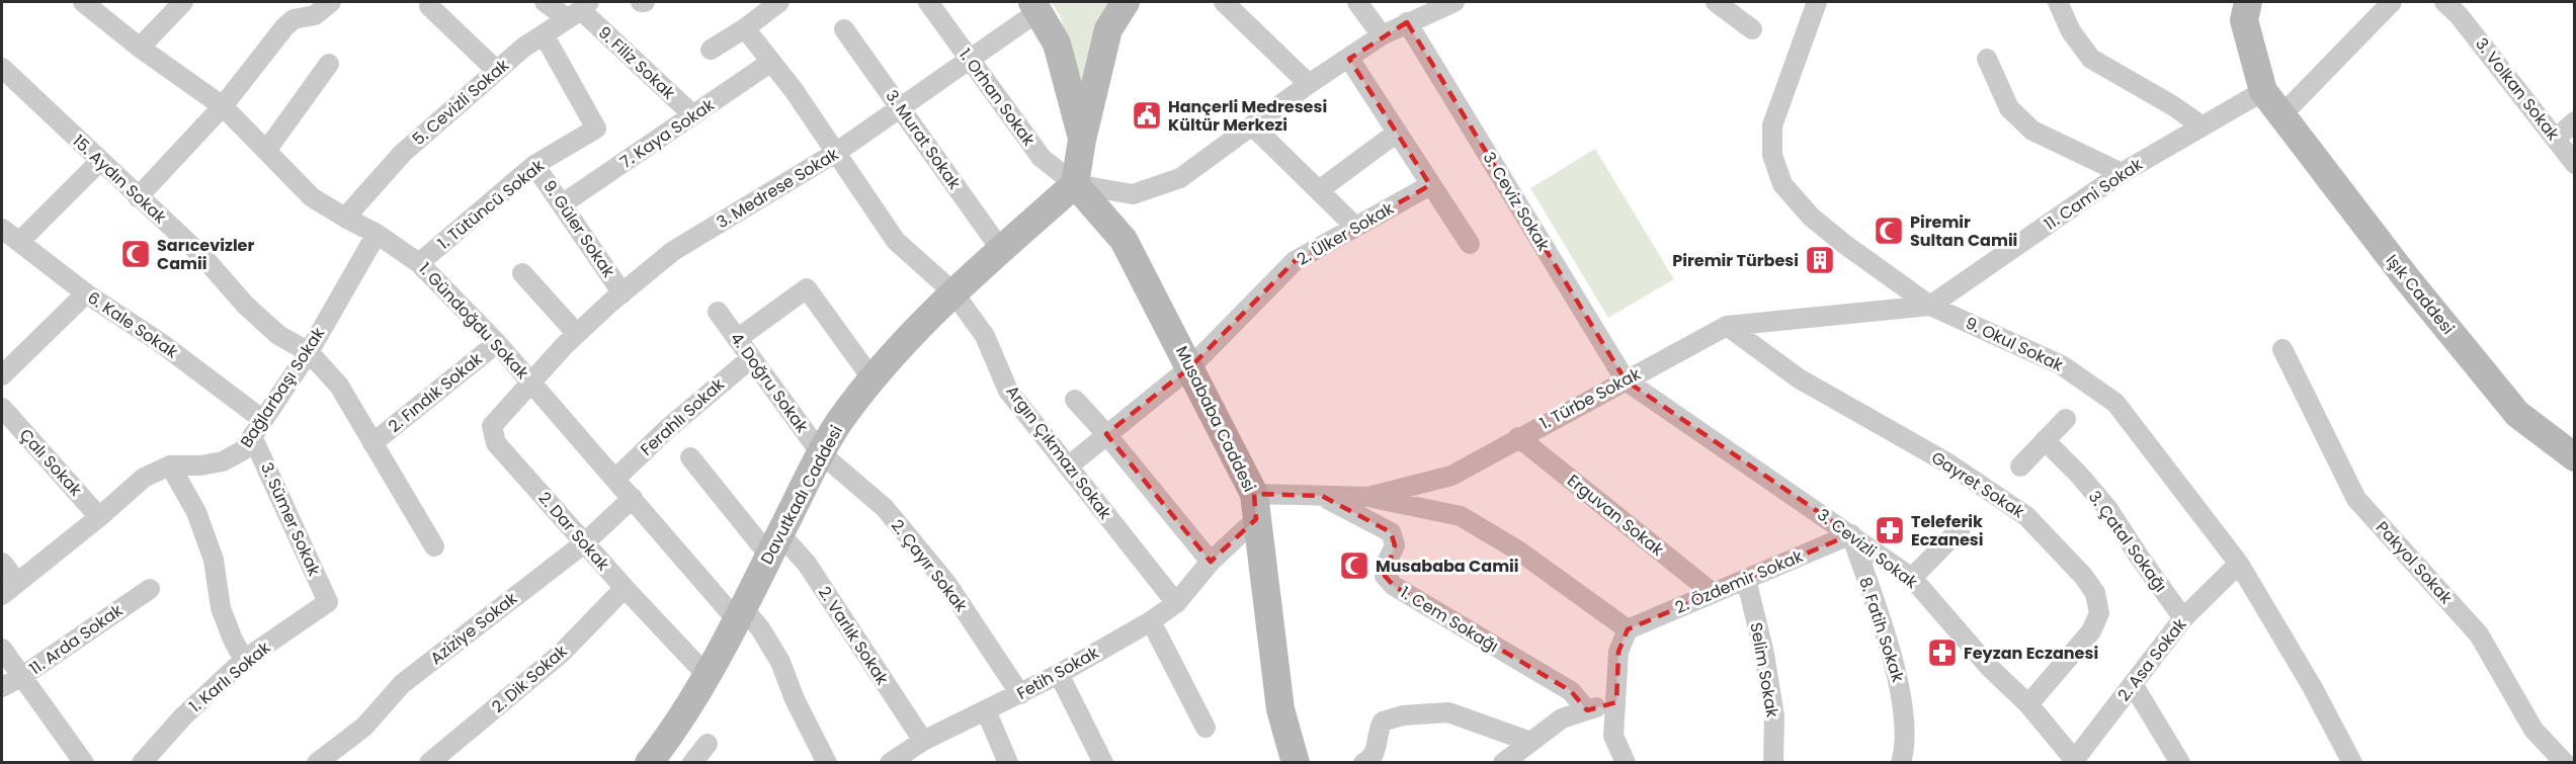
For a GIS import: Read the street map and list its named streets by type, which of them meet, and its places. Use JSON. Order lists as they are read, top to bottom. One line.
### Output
{"streets":{"main road":["Işık Caddesi","Musababa Caddesi","Davutkadı Caddesi"],"street":["9. Filiz Sokak","3. Volkan Sokak","1. Orhan Sokak","5. Cevizli Sokak","7. Kaya Sokak","3. Murat Sokak","15. Aydın Sokak","3. Medrese Sokak","11. Cami Sokak","3. Ceviz Sokak","1. Tütüncü Sokak","9. Güler Sokak","2. Ülker Sokak","1. Gündoğdu Sokak","6. Kale Sokak","9. Okul Sokak","4. Doğru Sokak","Bağlarbaşı Sokak","2. Fındık Sokak","1. Türbe Sokak","Ferahlı Sokak","Argın Çıkmazı Sokak","Çalı Sokak","Gayret Sokak","Erguvan Sokak","3. Sümer Sokak","2. Dar Sokak","3. Çatal Sokağı","3. Cevizli Sokak","Pakyol Sokak","2. Çayır Sokak","2. Özdemir Sokak","1. Cem Sokağı","Aziziye Sokak","8. Fatih Sokak","2. Varlık Sokak","11. Arda Sokak","2. Asa Sokak","Selim Sokak","Fetih Sokak","1. Karlı Sokak","2. Dik Sokak"]},"crossings":[["9. Filiz Sokak","5. Cevizli Sokak"],["9. Filiz Sokak","7. Kaya Sokak"],["1. Orhan Sokak","3. Medrese Sokak"],["1. Orhan Sokak","Musababa Caddesi"],["1. Orhan Sokak","Davutkadı Caddesi"],["5. Cevizli Sokak","1. Tütüncü Sokak"],["5. Cevizli Sokak","1. Gündoğdu Sokak"],["7. Kaya Sokak","9. Güler Sokak"],["7. Kaya Sokak","Argın Çıkmazı Sokak"],["3. Murat Sokak","3. Medrese Sokak"],["3. Murat Sokak","Davutkadı Caddesi"],["15. Aydın Sokak","Bağlarbaşı Sokak"],["15. Aydın Sokak","2. Fındık Sokak"],["3. Medrese Sokak","9. Güler Sokak"],["3. Medrese Sokak","1. Gündoğdu Sokak"],["3. Medrese Sokak","Argın Çıkmazı Sokak"],["3. Medrese Sokak","2. Dar Sokak"],["11. Cami Sokak","Işık Caddesi"],["11. Cami Sokak","9. Okul Sokak"],["11. Cami Sokak","1. Türbe Sokak"],["3. Ceviz Sokak","1. Türbe Sokak"],["3. Ceviz Sokak","3. Cevizli Sokak"],["1. Tütüncü Sokak","9. Güler Sokak"],["1. Tütüncü Sokak","1. Gündoğdu Sokak"],["2. Ülker Sokak","Musababa Caddesi"],["2. Ülker Sokak","Argın Çıkmazı Sokak"],["1. Gündoğdu Sokak","Bağlarbaşı Sokak"],["1. Gündoğdu Sokak","2. Fındık Sokak"],["1. Gündoğdu Sokak","Ferahlı Sokak"],["1. Gündoğdu Sokak","Davutkadı Caddesi"],["1. Gündoğdu Sokak","2. Dar Sokak"],["1. Gündoğdu Sokak","Aziziye Sokak"],["6. Kale Sokak","Bağlarbaşı Sokak"],["6. Kale Sokak","3. Sümer Sokak"],["9. Okul Sokak","1. Türbe Sokak"],["9. Okul Sokak","2. Asa Sokak"],["4. Doğru Sokak","Ferahlı Sokak"],["4. Doğru Sokak","Davutkadı Caddesi"],["4. Doğru Sokak","2. Çayır Sokak"],["Bağlarbaşı Sokak","Çalı Sokak"],["Bağlarbaşı Sokak","3. Sümer Sokak"],["1. Türbe Sokak","Musababa Caddesi"],["1. Türbe Sokak","Gayret Sokak"],["1. Türbe Sokak","Erguvan Sokak"],["1. Türbe Sokak","3. Cevizli Sokak"],["1. Türbe Sokak","1. Cem Sokağı"],["1. Türbe Sokak","Fetih Sokak"],["Musababa Caddesi","Davutkadı Caddesi"],["Musababa Caddesi","Fetih Sokak"],["Argın Çıkmazı Sokak","Davutkadı Caddesi"],["Argın Çıkmazı Sokak","Fetih Sokak"],["Gayret Sokak","3. Cevizli Sokak"],["Davutkadı Caddesi","2. Dar Sokak"],["Davutkadı Caddesi","2. Çayır Sokak"],["Davutkadı Caddesi","2. Varlık Sokak"],["Erguvan Sokak","2. Özdemir Sokak"],["3. Sümer Sokak","1. Karlı Sokak"],["2. Dar Sokak","Aziziye Sokak"],["2. Dar Sokak","2. Dik Sokak"],["3. Çatal Sokağı","2. Asa Sokak"],["3. Cevizli Sokak","2. Özdemir Sokak"],["3. Cevizli Sokak","8. Fatih Sokak"],["3. Cevizli Sokak","2. Asa Sokak"],["2. Çayır Sokak","Fetih Sokak"],["2. Özdemir Sokak","8. Fatih Sokak"],["2. Özdemir Sokak","Selim Sokak"],["2. Varlık Sokak","Fetih Sokak"]],"places":{"public building":["Hançerli Medresesi Kültür Merkezi"],"mosque":["Piremir Sultan Camii","Sarıcevizler Camii","Musababa Camii"],"building":["Piremir Türbesi"],"pharmacy":["Teleferik Eczanesi","Feyzan Eczanesi"]}}
